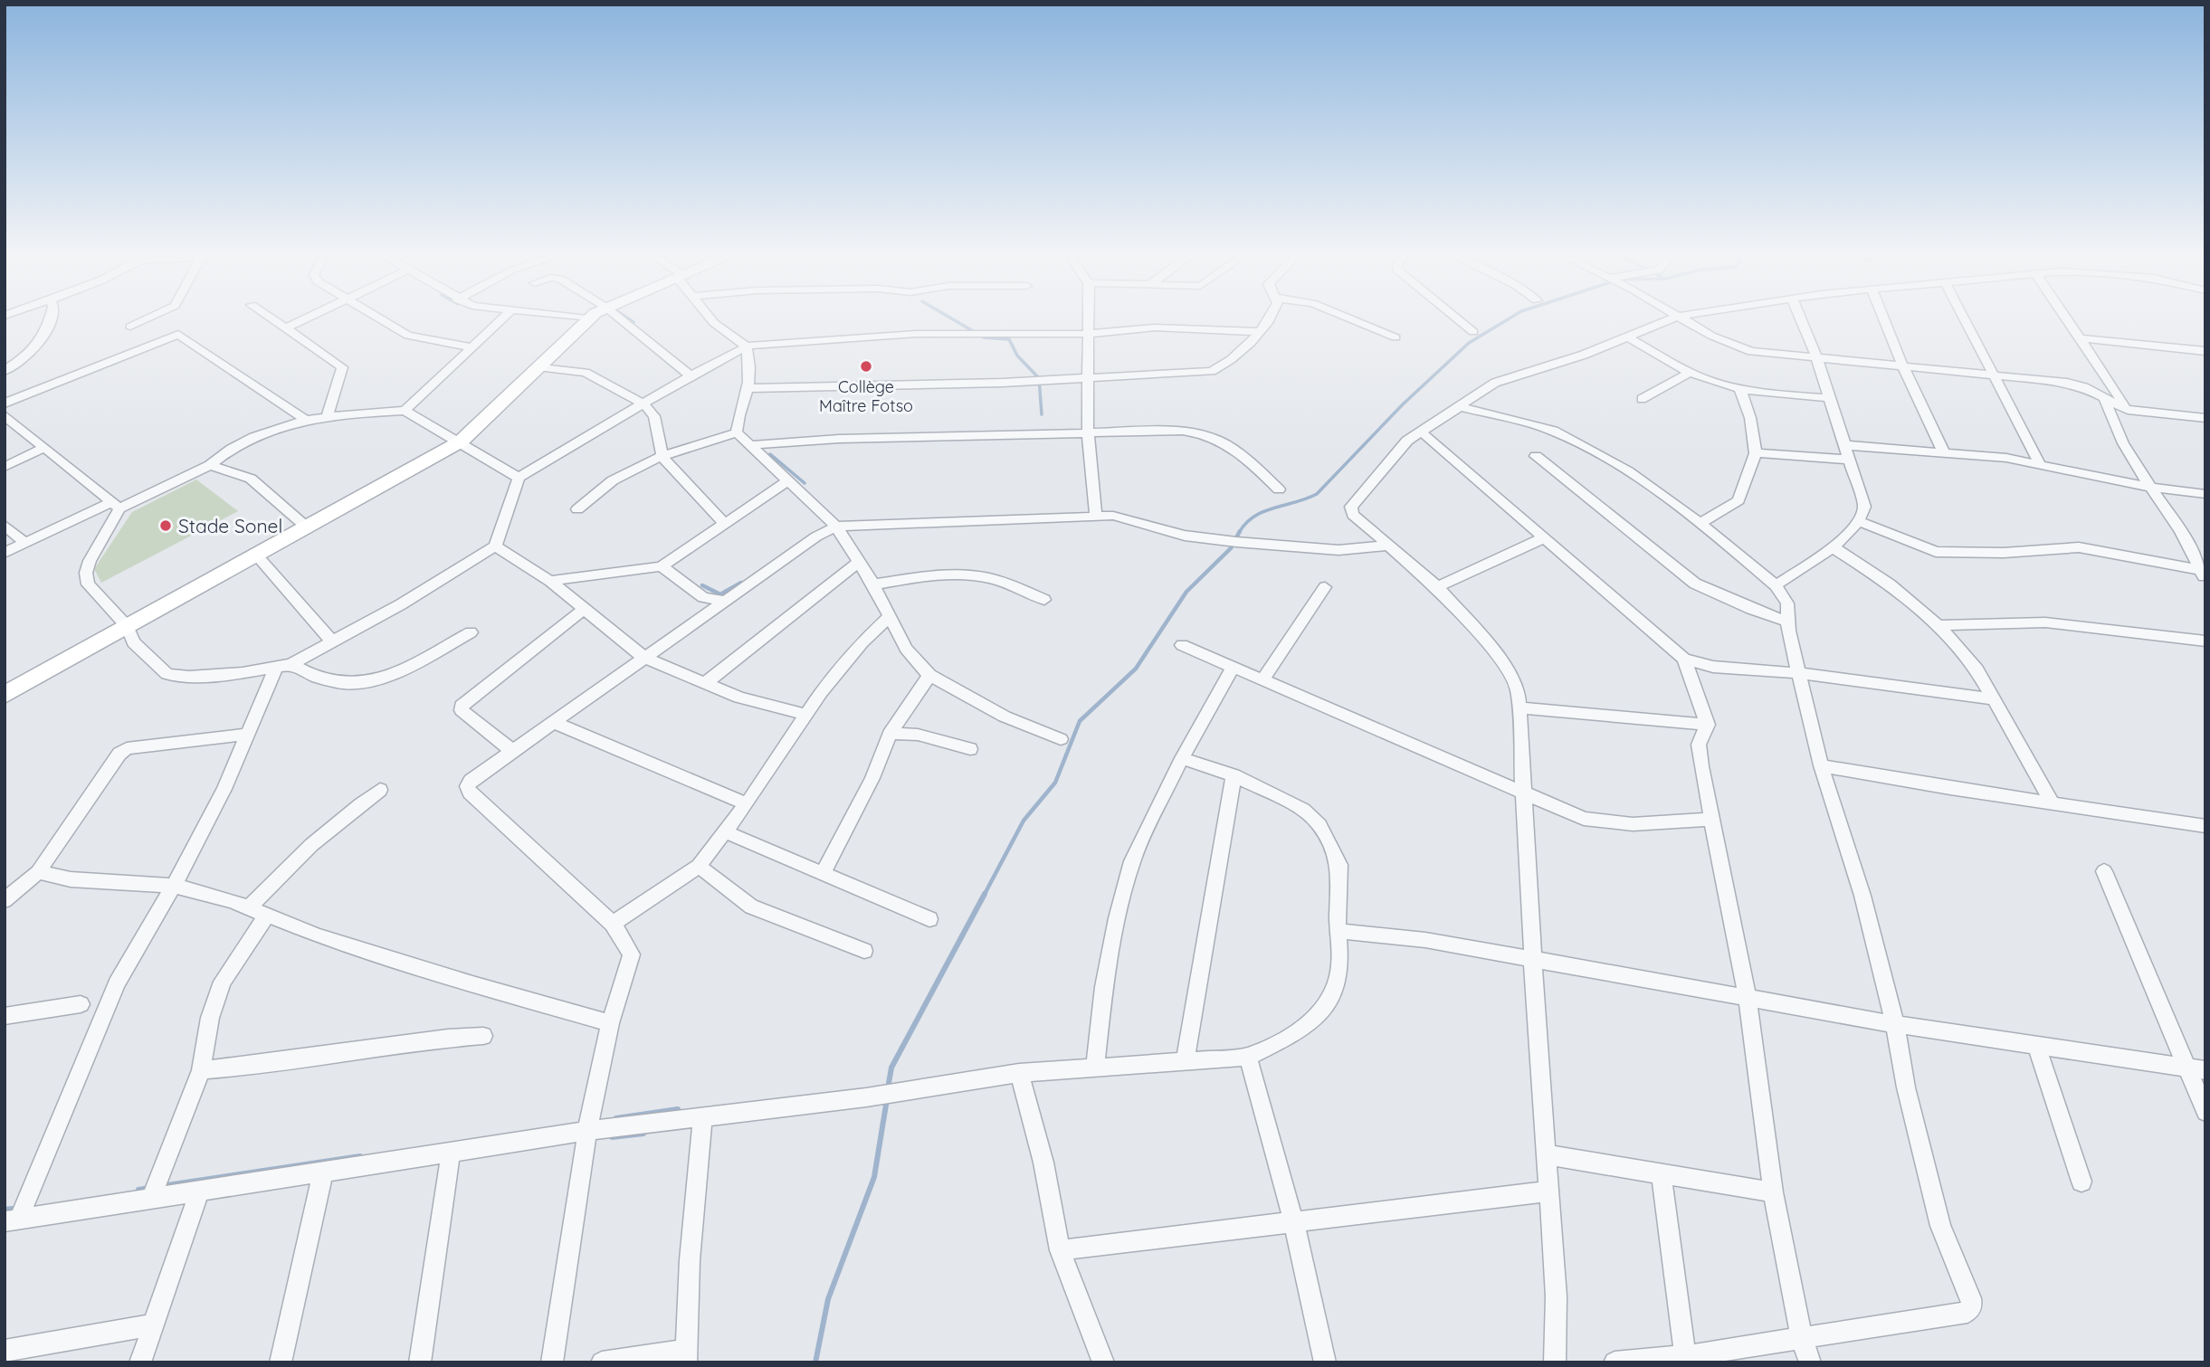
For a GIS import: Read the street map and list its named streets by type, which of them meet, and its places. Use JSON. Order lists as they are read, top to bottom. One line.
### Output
{"places":["Collège Maître Fotso","Stade Sonel"]}
